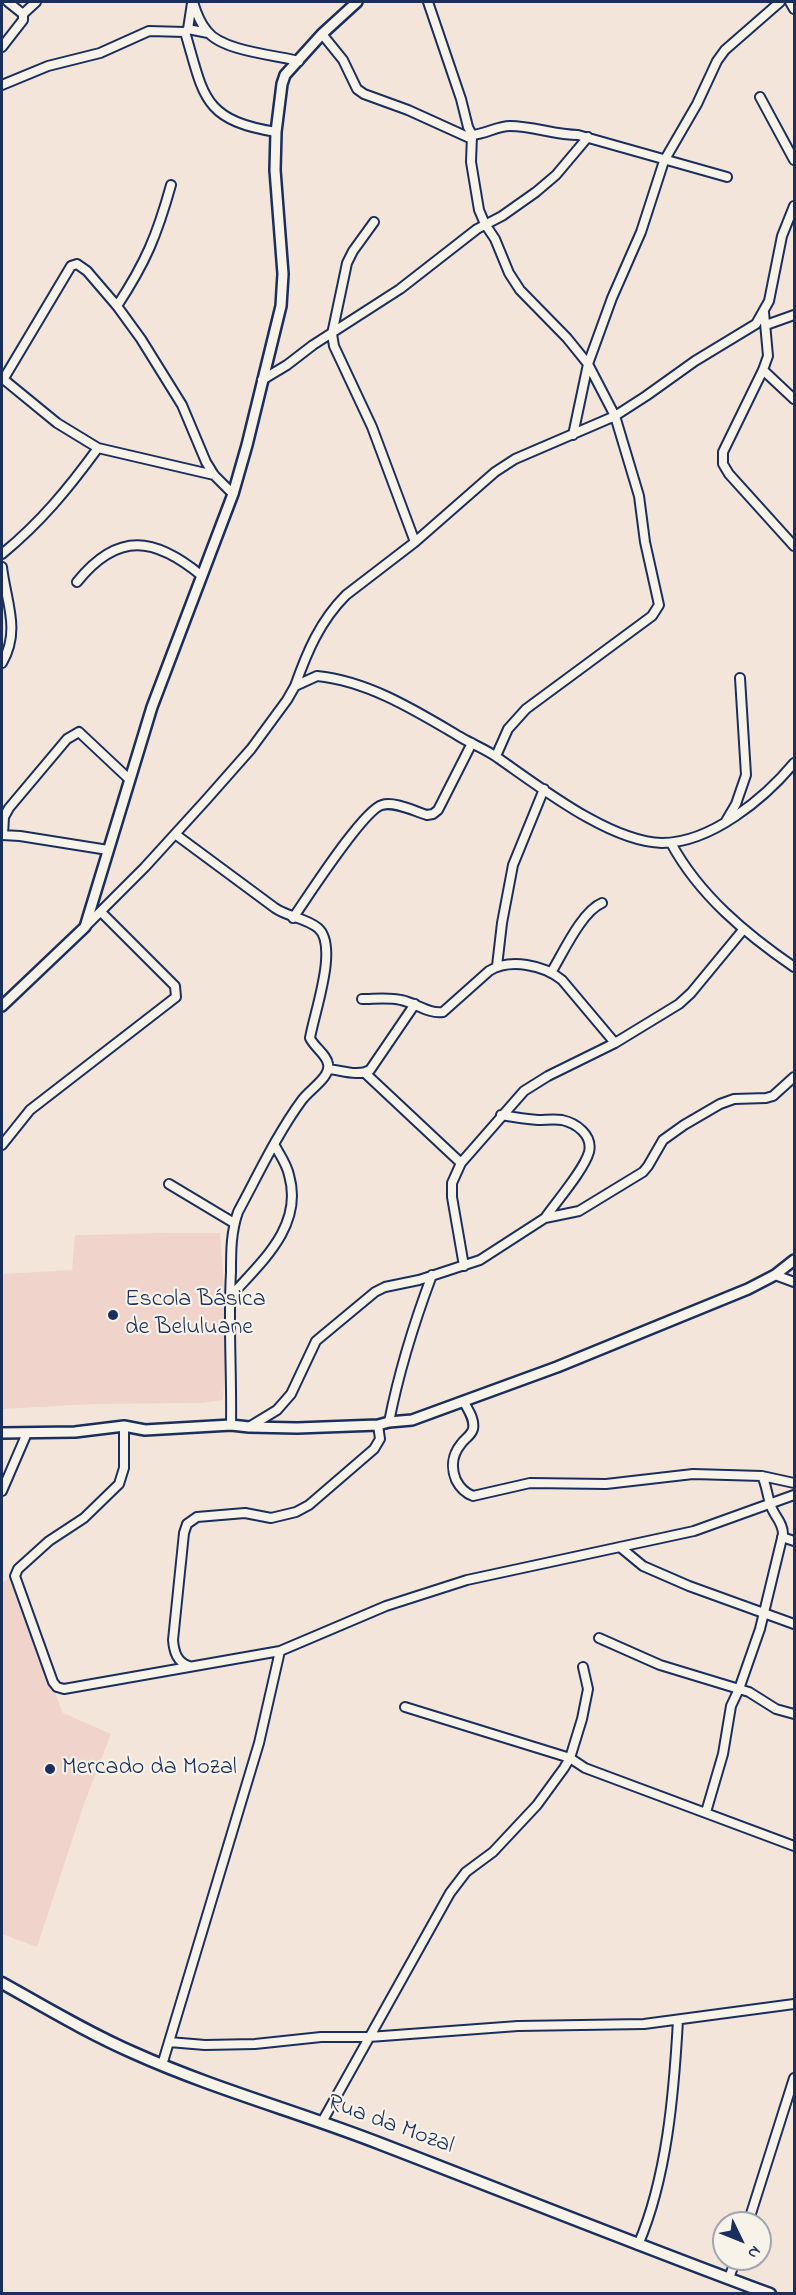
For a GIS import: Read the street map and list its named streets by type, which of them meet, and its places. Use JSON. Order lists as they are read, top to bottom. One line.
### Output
{"streets":{"main road":["Rua da Mozal"]},"places":["Escola Básica de Beluluane","Mercado da Mozal"],"north":"bottom right"}
